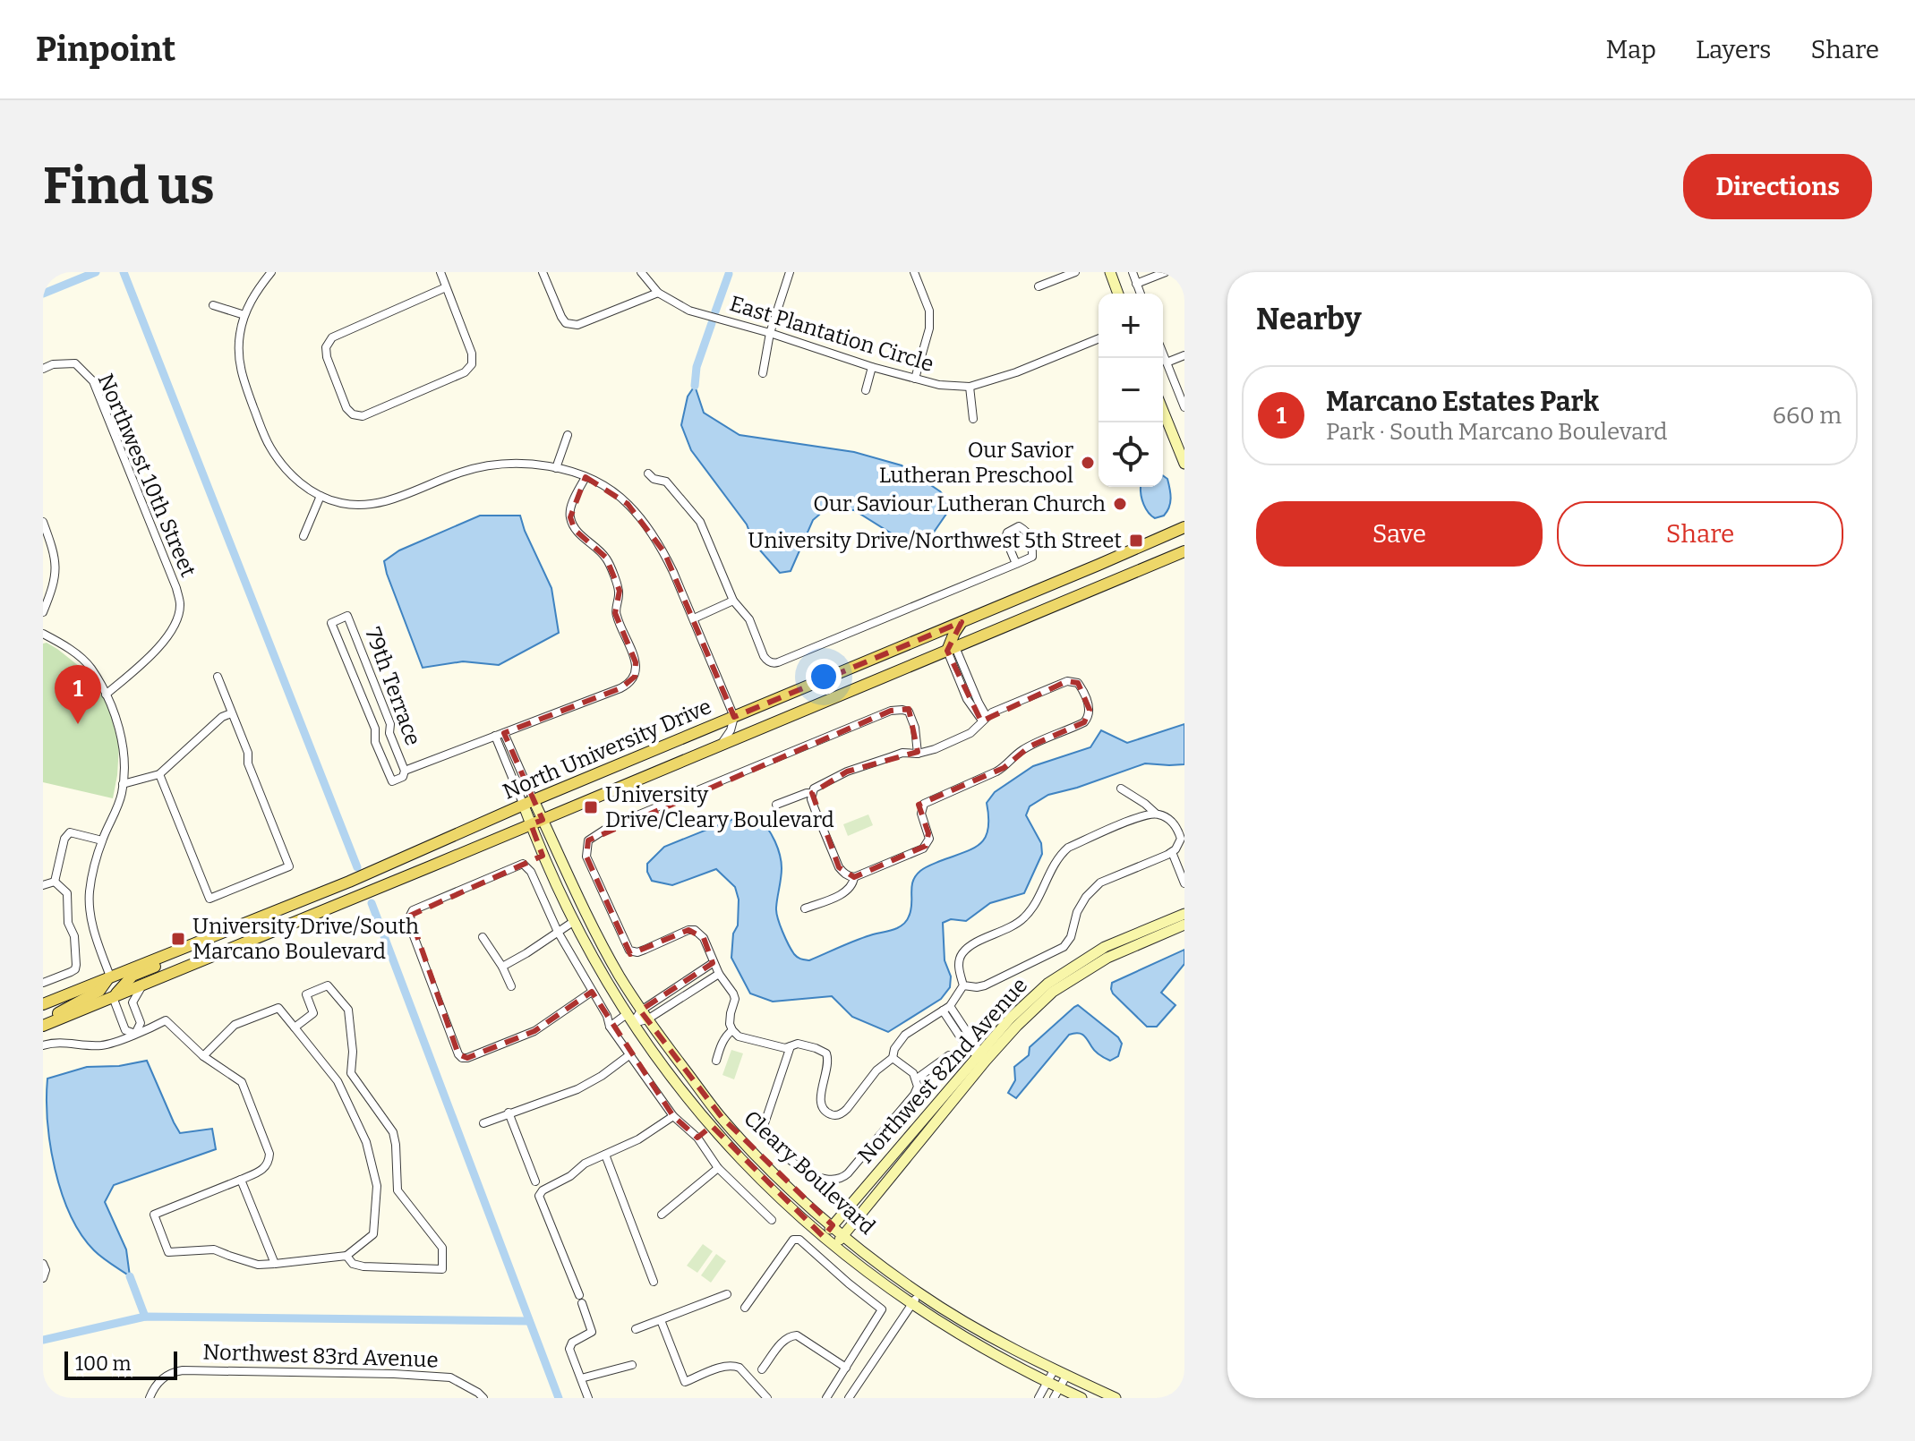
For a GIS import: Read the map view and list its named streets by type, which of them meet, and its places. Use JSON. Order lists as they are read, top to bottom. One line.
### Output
{"streets":{"main road":["North University Drive"],"street":["East Plantation Circle","Northwest 10th Street","79th Terrace","Northwest 82nd Avenue","Cleary Boulevard","Northwest 83rd Avenue"]},"crossings":[["North University Drive","Cleary Boulevard"],["Northwest 82nd Avenue","Cleary Boulevard"]],"places":{"other":["Our Savior Lutheran Preschool","Our Saviour Lutheran Church"],"transit":["University Drive/Northwest 5th Street","University Drive/Cleary Boulevard","University Drive/South Marcano Boulevard"]},"scale_bar":"100 m","page":{"header":"Pinpoint","nav":["Map","Layers","Share"],"buttons":["Directions",["Save","Share"]],"title":"Find us","heading":"Nearby","map_buttons":["+","−"],"list":[{"mark":"1","name":"Marcano Estates Park","note":"Park · South Marcano Boulevard","value":"660 m"}],"pins":"1","scale":"100 m"}}
